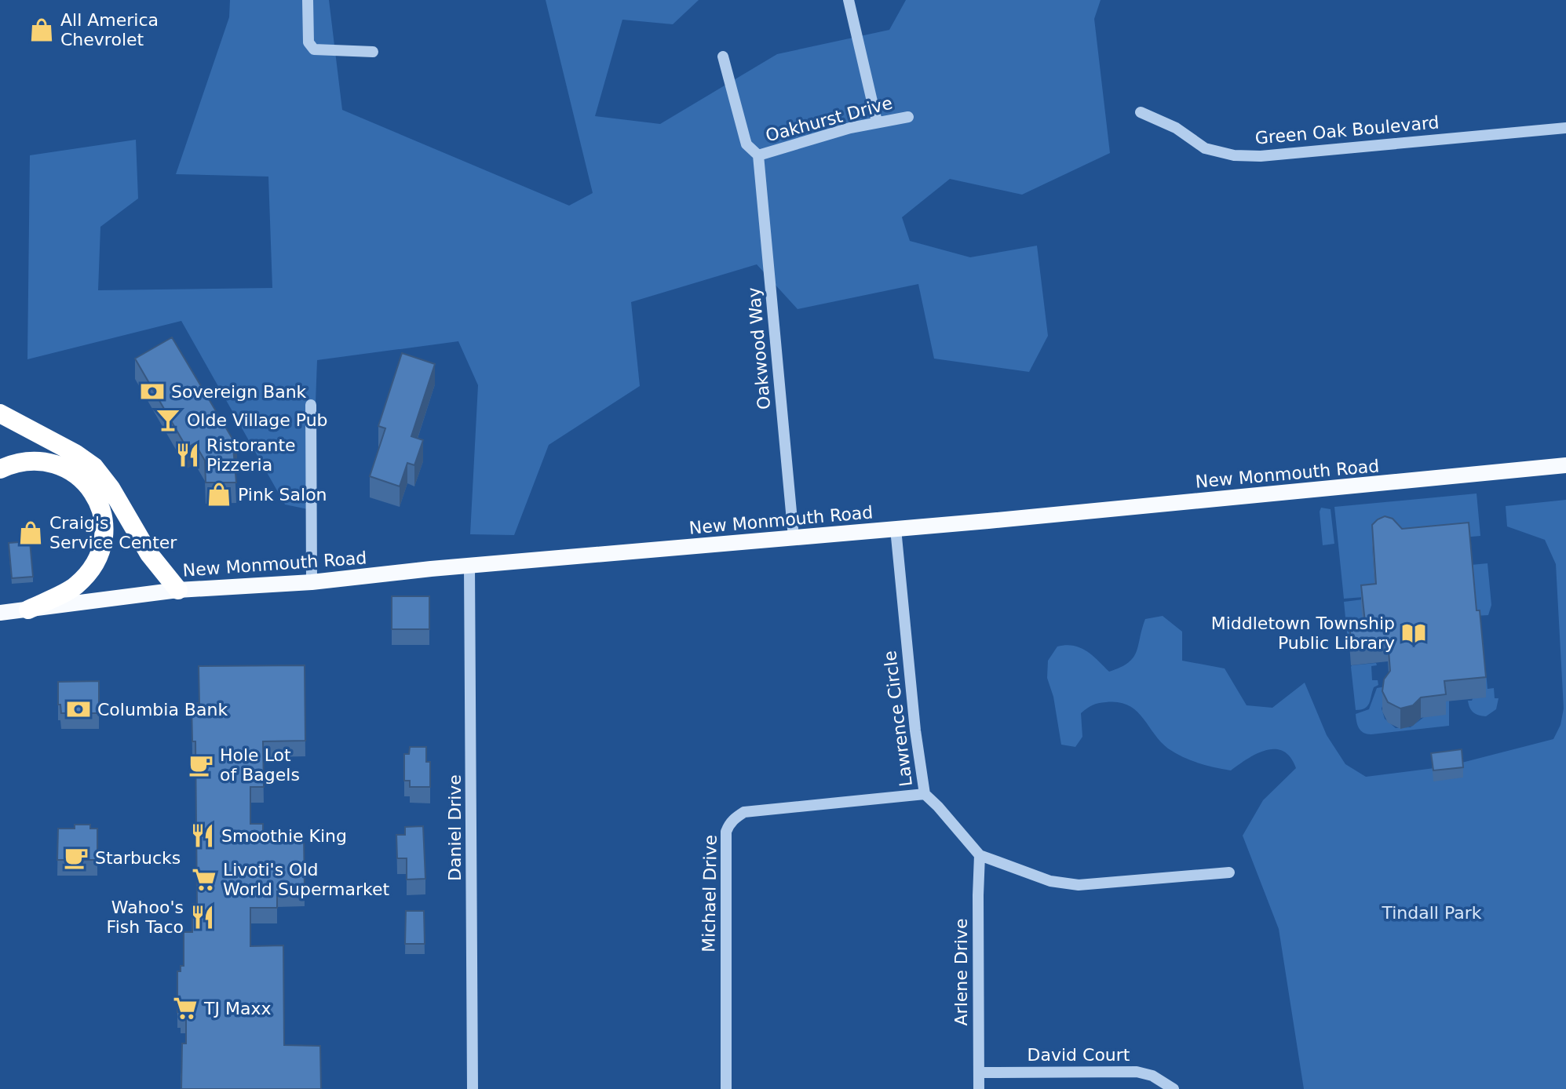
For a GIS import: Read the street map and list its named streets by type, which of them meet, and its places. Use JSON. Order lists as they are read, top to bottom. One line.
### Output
{"streets":{"main road":["New Monmouth Road"],"street":["Oakhurst Drive","Green Oak Boulevard","Oakwood Way","Lawrence Circle","Daniel Drive","Michael Drive","Arlene Drive","David Court"]},"crossings":[["Oakhurst Drive","Oakwood Way"],["Oakwood Way","New Monmouth Road"],["New Monmouth Road","Lawrence Circle"],["New Monmouth Road","Daniel Drive"],["Lawrence Circle","Michael Drive"],["Lawrence Circle","Arlene Drive"],["Arlene Drive","David Court"]],"parks":["Tindall Park"],"places":{"shop":["All America Chevrolet","Pink Salon","Craig's Service Center"],"bank":["Sovereign Bank","Columbia Bank"],"bar":["Olde Village Pub"],"restaurant":["Ristorante Pizzeria","Smoothie King","Wahoo's Fish Taco"],"library":["Middletown Township Public Library"],"cafe":["Hole Lot of Bagels","Starbucks"],"supermarket":["Livoti's Old World Supermarket","TJ Maxx"]}}
